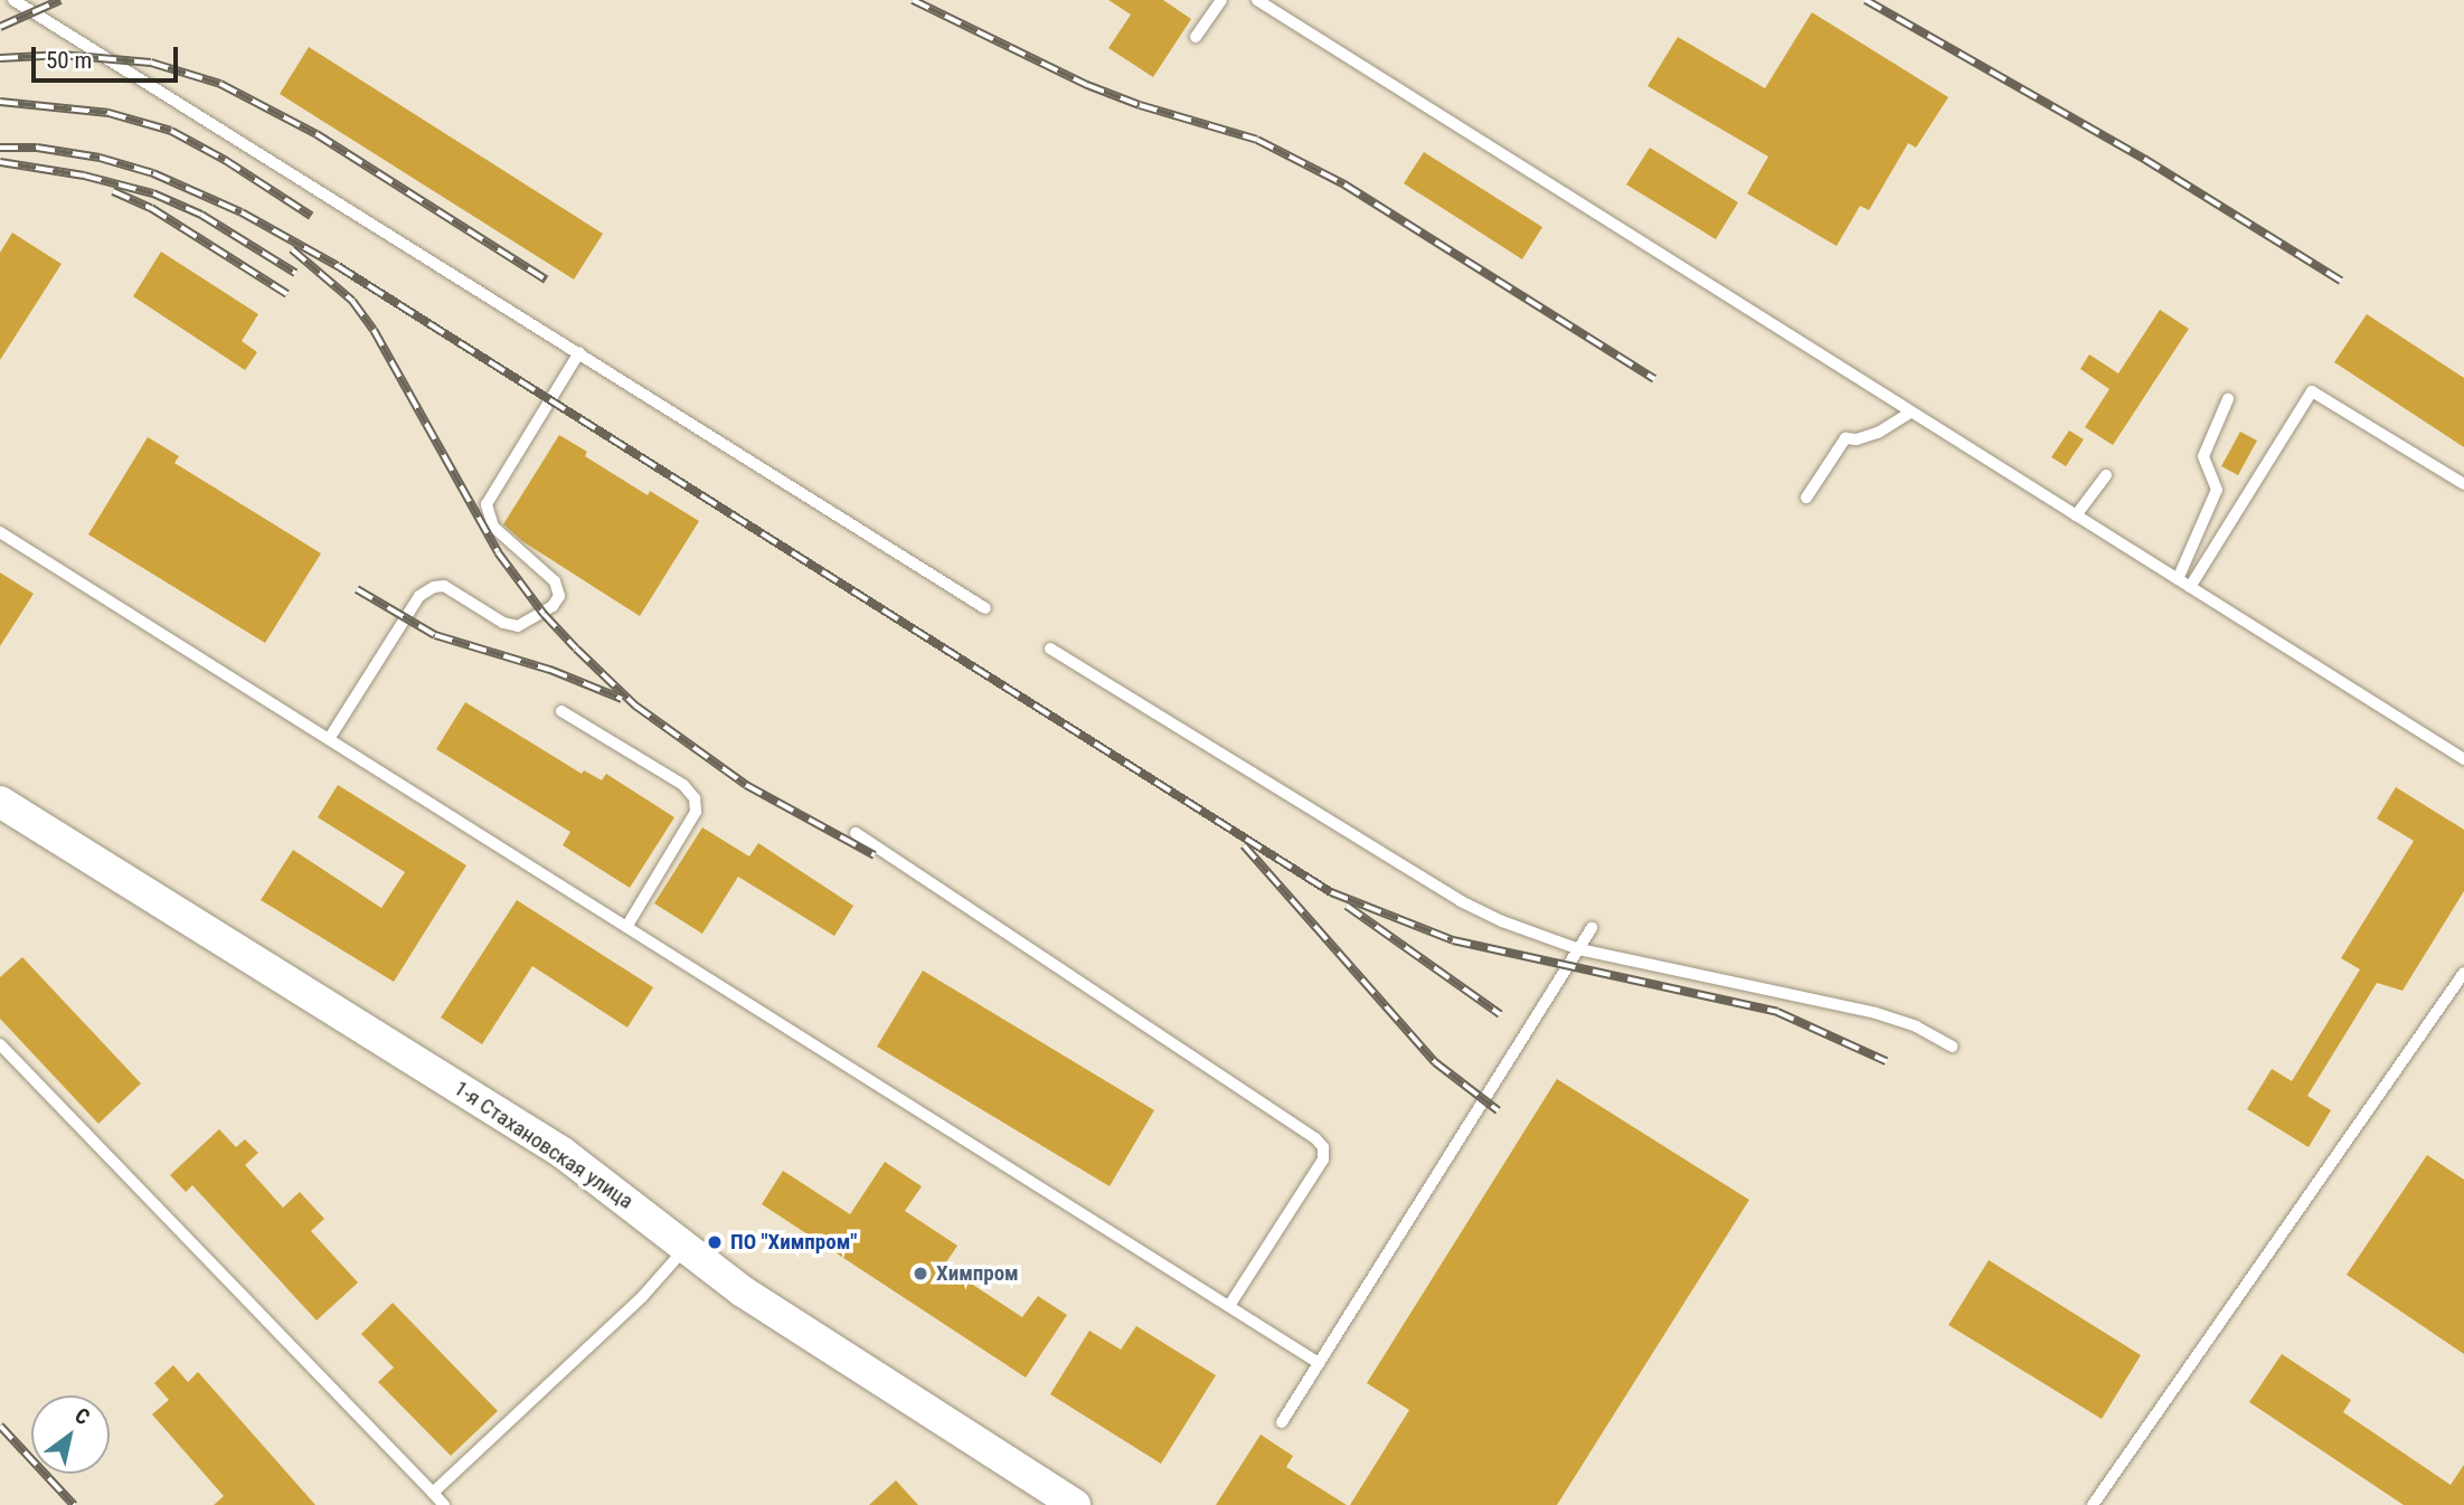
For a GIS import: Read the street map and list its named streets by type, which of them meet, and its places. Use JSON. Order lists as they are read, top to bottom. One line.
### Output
{"streets":{"main road":["1-я Стахановская улица"]},"places":["ПО \"Химпром\"","Химпром"],"scale_bar":"50 m","north":"top right"}
